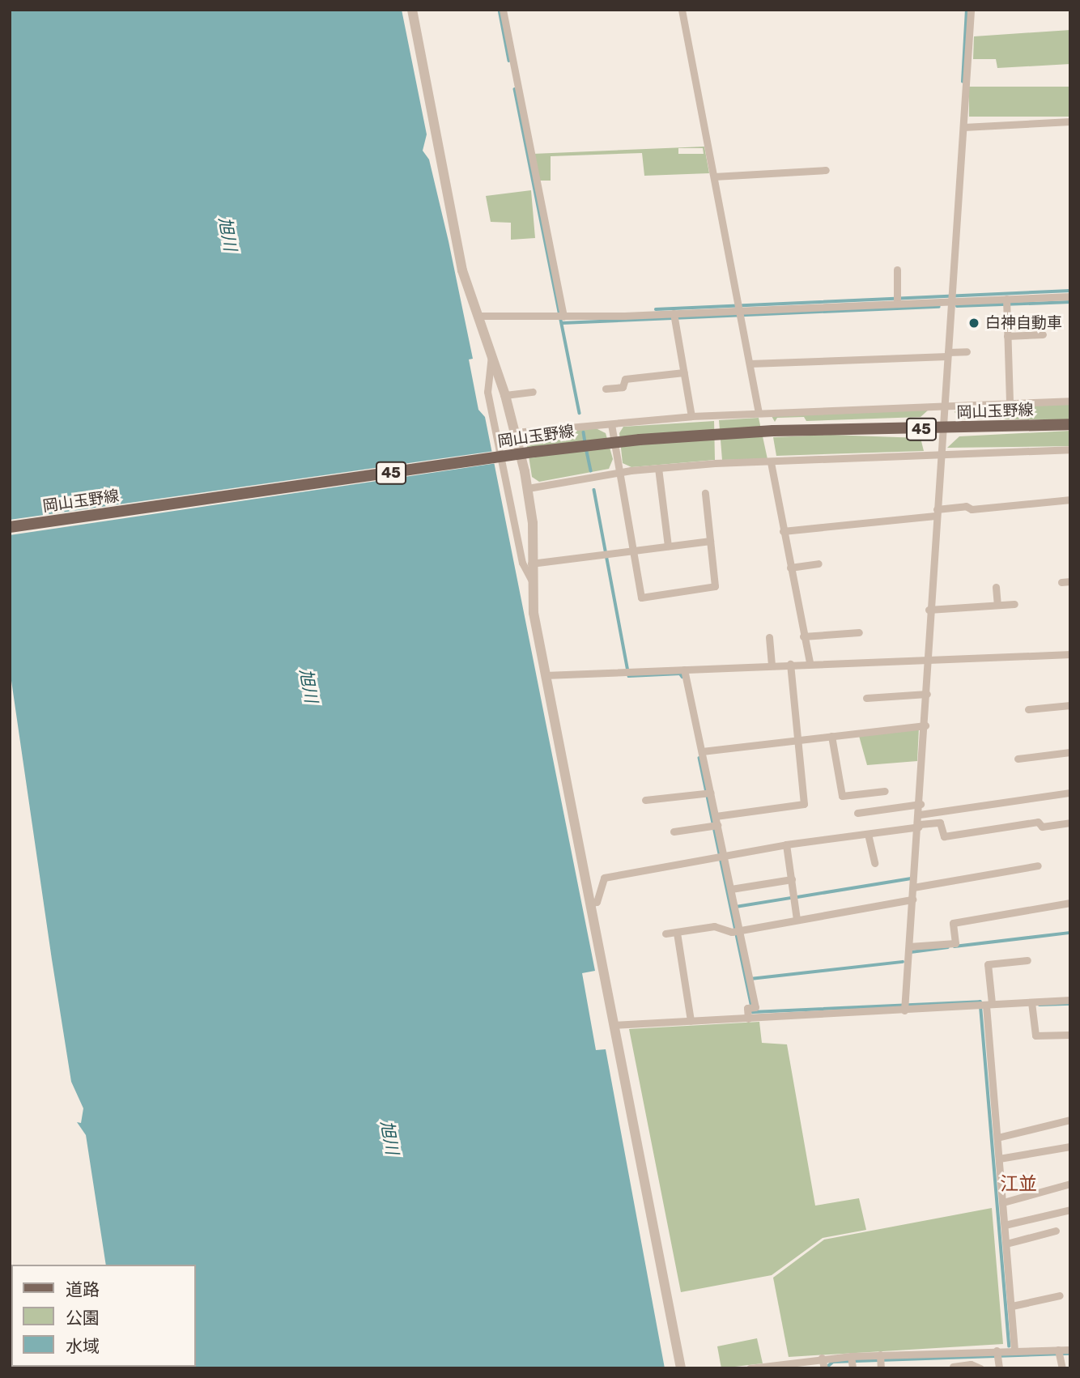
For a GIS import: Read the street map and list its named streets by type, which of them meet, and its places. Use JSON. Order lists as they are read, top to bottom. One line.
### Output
{"streets":{"main road":["岡山玉野線","45"]},"districts":["江並"],"water":["旭川"],"places":["白神自動車"],"legend":["道路","公園","水域"]}
